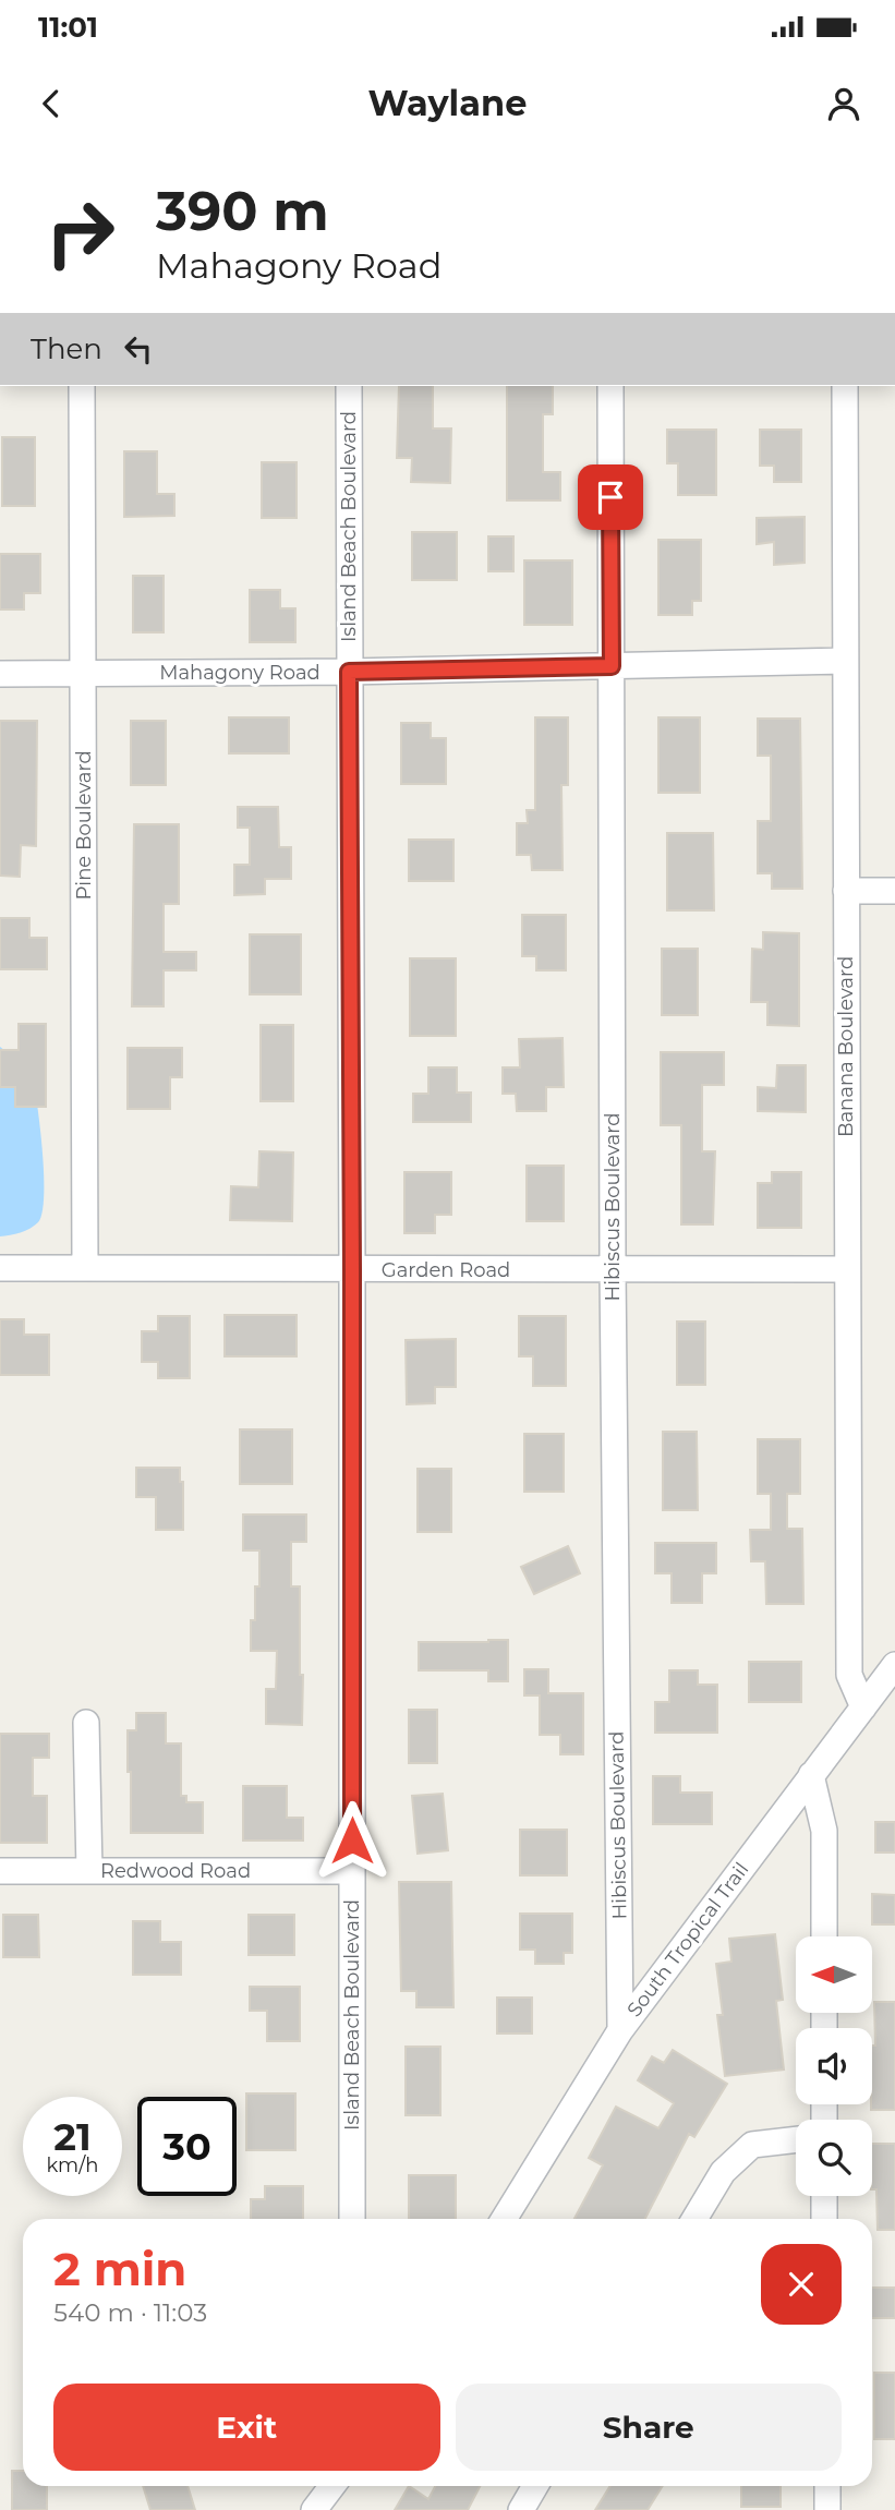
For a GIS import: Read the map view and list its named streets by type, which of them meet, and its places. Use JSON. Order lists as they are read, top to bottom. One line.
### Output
{"streets":{"street":["Island Beach Boulevard","Mahagony Road","Pine Boulevard","Banana Boulevard","Hibiscus Boulevard","Garden Road","Redwood Road","South Tropical Trail"]},"crossings":[["Island Beach Boulevard","Mahagony Road"],["Island Beach Boulevard","Garden Road"],["Island Beach Boulevard","Redwood Road"],["Mahagony Road","Pine Boulevard"],["Mahagony Road","Banana Boulevard"],["Mahagony Road","Hibiscus Boulevard"],["Pine Boulevard","Garden Road"],["Banana Boulevard","Garden Road"],["Banana Boulevard","South Tropical Trail"],["Hibiscus Boulevard","Garden Road"],["Hibiscus Boulevard","South Tropical Trail"]],"north":"left","page":{"status":"11:01","header":"Waylane","turn":["390 m","Mahagony Road"],"then":"Then","speed":"21 km/h","limit":"30","heading":["2 min","540 m · 11:03"],"buttons":["Exit","Share"]}}
